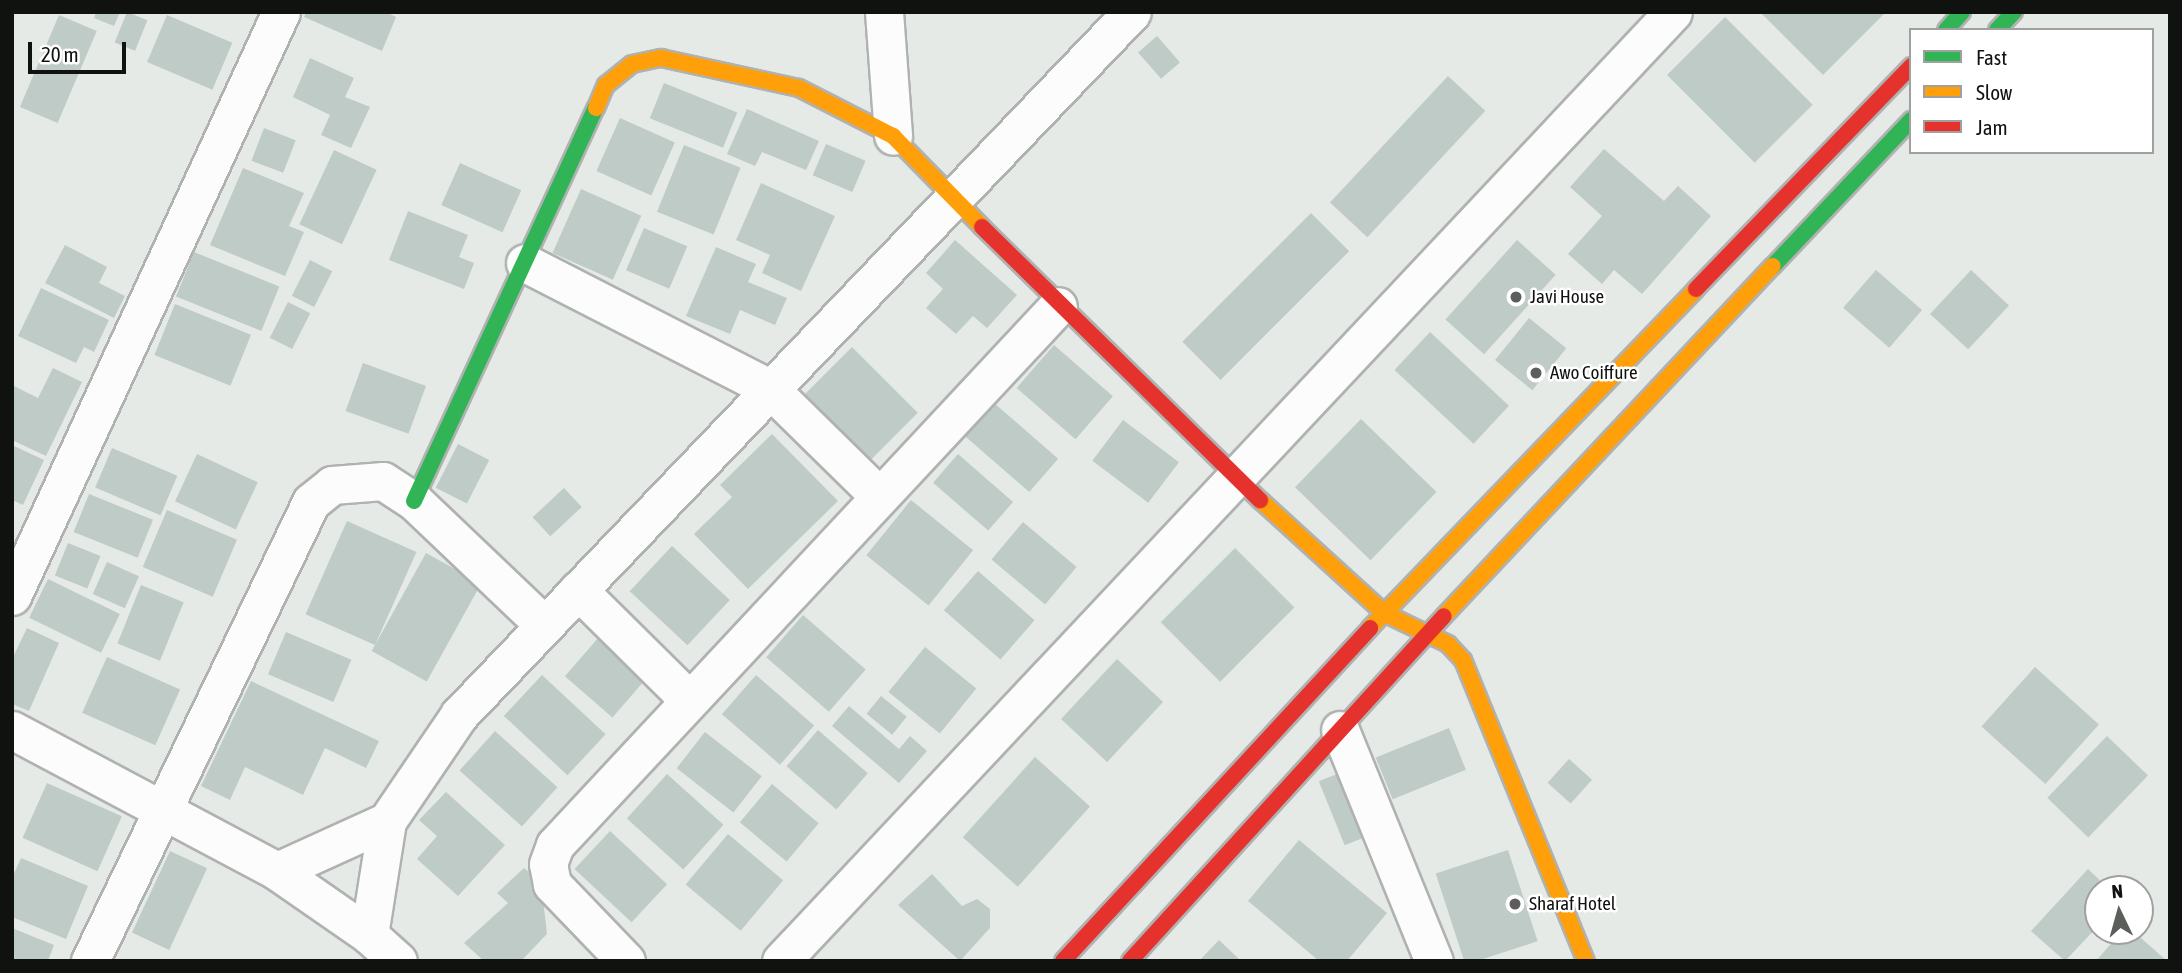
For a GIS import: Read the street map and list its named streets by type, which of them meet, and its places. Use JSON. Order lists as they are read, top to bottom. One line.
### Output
{"places":["Javi House","Awo Coiffure","Sharaf Hotel"],"legend":["Fast","Slow","Jam"],"scale_bar":"20 m","north":"top"}
